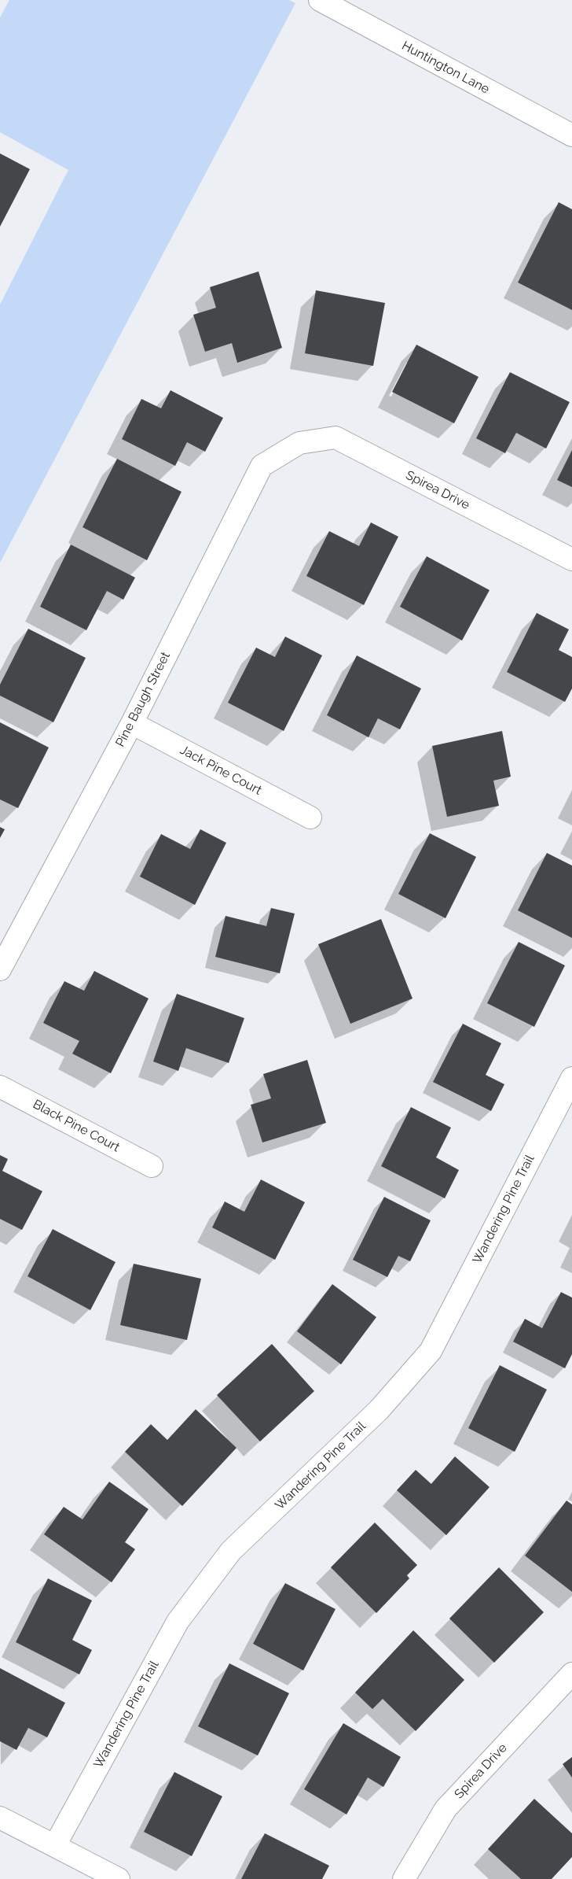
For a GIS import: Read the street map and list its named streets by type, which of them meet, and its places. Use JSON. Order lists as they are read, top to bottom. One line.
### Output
{"streets":{"street":["Huntington Lane","Spirea Drive","Pine Baugh Street","Jack Pine Court","Black Pine Court","Wandering Pine Trail"]},"crossings":[["Spirea Drive","Pine Baugh Street"],["Pine Baugh Street","Jack Pine Court"]]}
